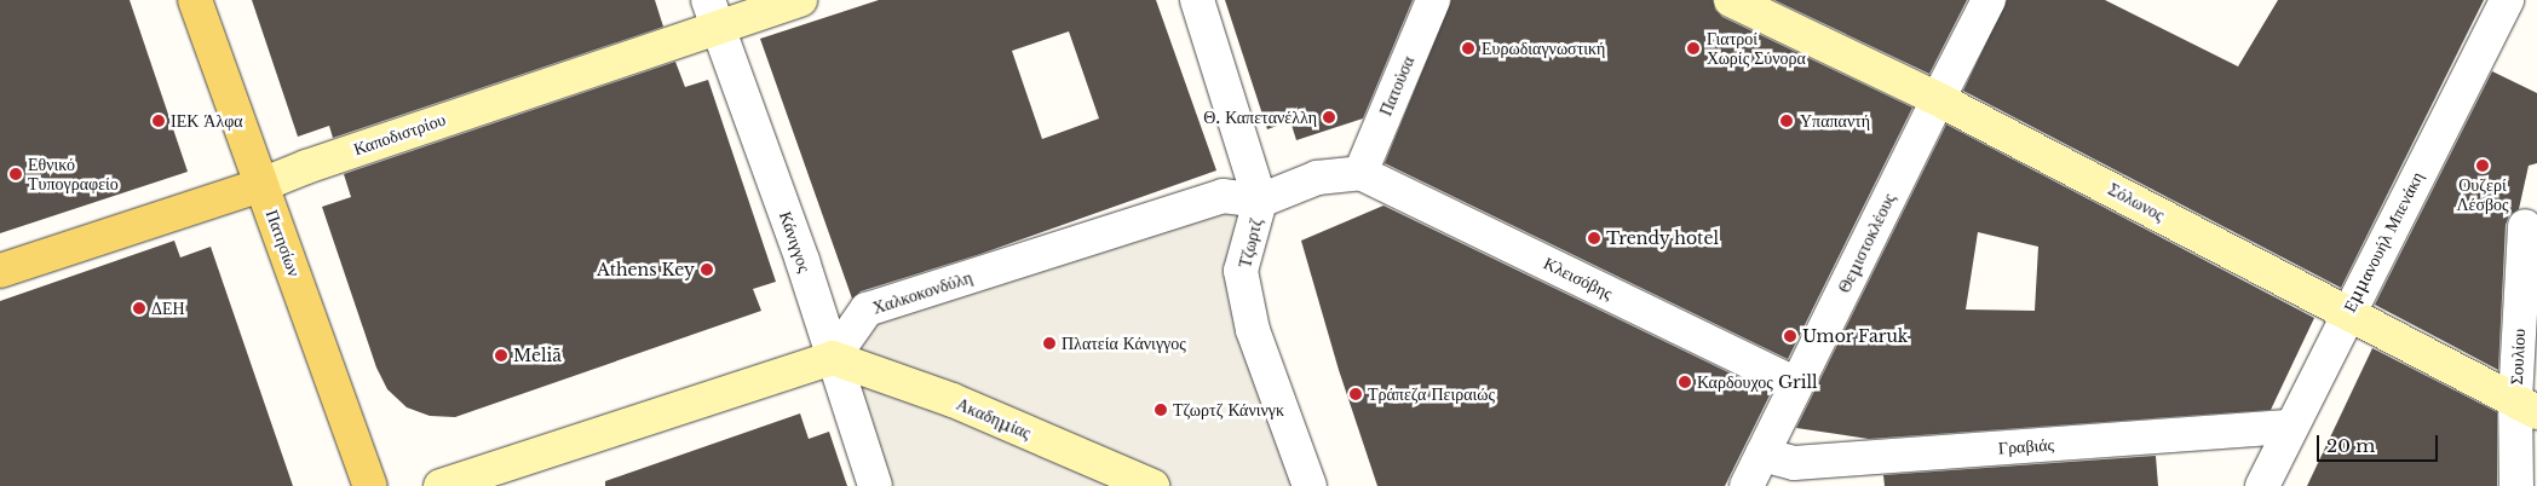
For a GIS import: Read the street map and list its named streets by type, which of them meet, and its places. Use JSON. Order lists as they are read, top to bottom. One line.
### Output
{"streets":{"main road":["Καποδιστρίου","Σόλωνος","Πατησίων","Ακαδημίας"],"street":["Πατούσα","Κάνιγγος","Εμμανουήλ Μπενάκη","Τζωρτζ","Θεμιστοκλέους","Κλεισόβης","Χαλκοκονδύλη","Σουλίου","Γραβιάς"]},"crossings":[["Πατούσα","Κλεισόβης"],["Πατούσα","Χαλκοκονδύλη"],["Καποδιστρίου","Κάνιγγος"],["Καποδιστρίου","Πατησίων"],["Σόλωνος","Εμμανουήλ Μπενάκη"],["Σόλωνος","Θεμιστοκλέους"],["Σόλωνος","Σουλίου"],["Κάνιγγος","Χαλκοκονδύλη"],["Κάνιγγος","Ακαδημίας"],["Εμμανουήλ Μπενάκη","Γραβιάς"],["Τζωρτζ","Χαλκοκονδύλη"],["Θεμιστοκλέους","Κλεισόβης"],["Θεμιστοκλέους","Γραβιάς"],["Κλεισόβης","Χαλκοκονδύλη"],["Χαλκοκονδύλη","Ακαδημίας"]],"places":["Ευρωδιαγνωστική","Γιατροί Χωρίς Σύνορα","Θ. Καπετανέλλη","ΙΕΚ Άλφα","Υπαπαντή","Ουζερί Λέσβος","Εθνικό Τυπογραφείο","Trendy hotel","Athens Key","ΔΕΗ","Umor Faruk","Πλατεία Κάνιγγος","Meliã","Καρδουχος Grill","Τράπεζα Πειραιώς","Τζωρτζ Κάνινγκ"],"scale_bar":"20 m"}
